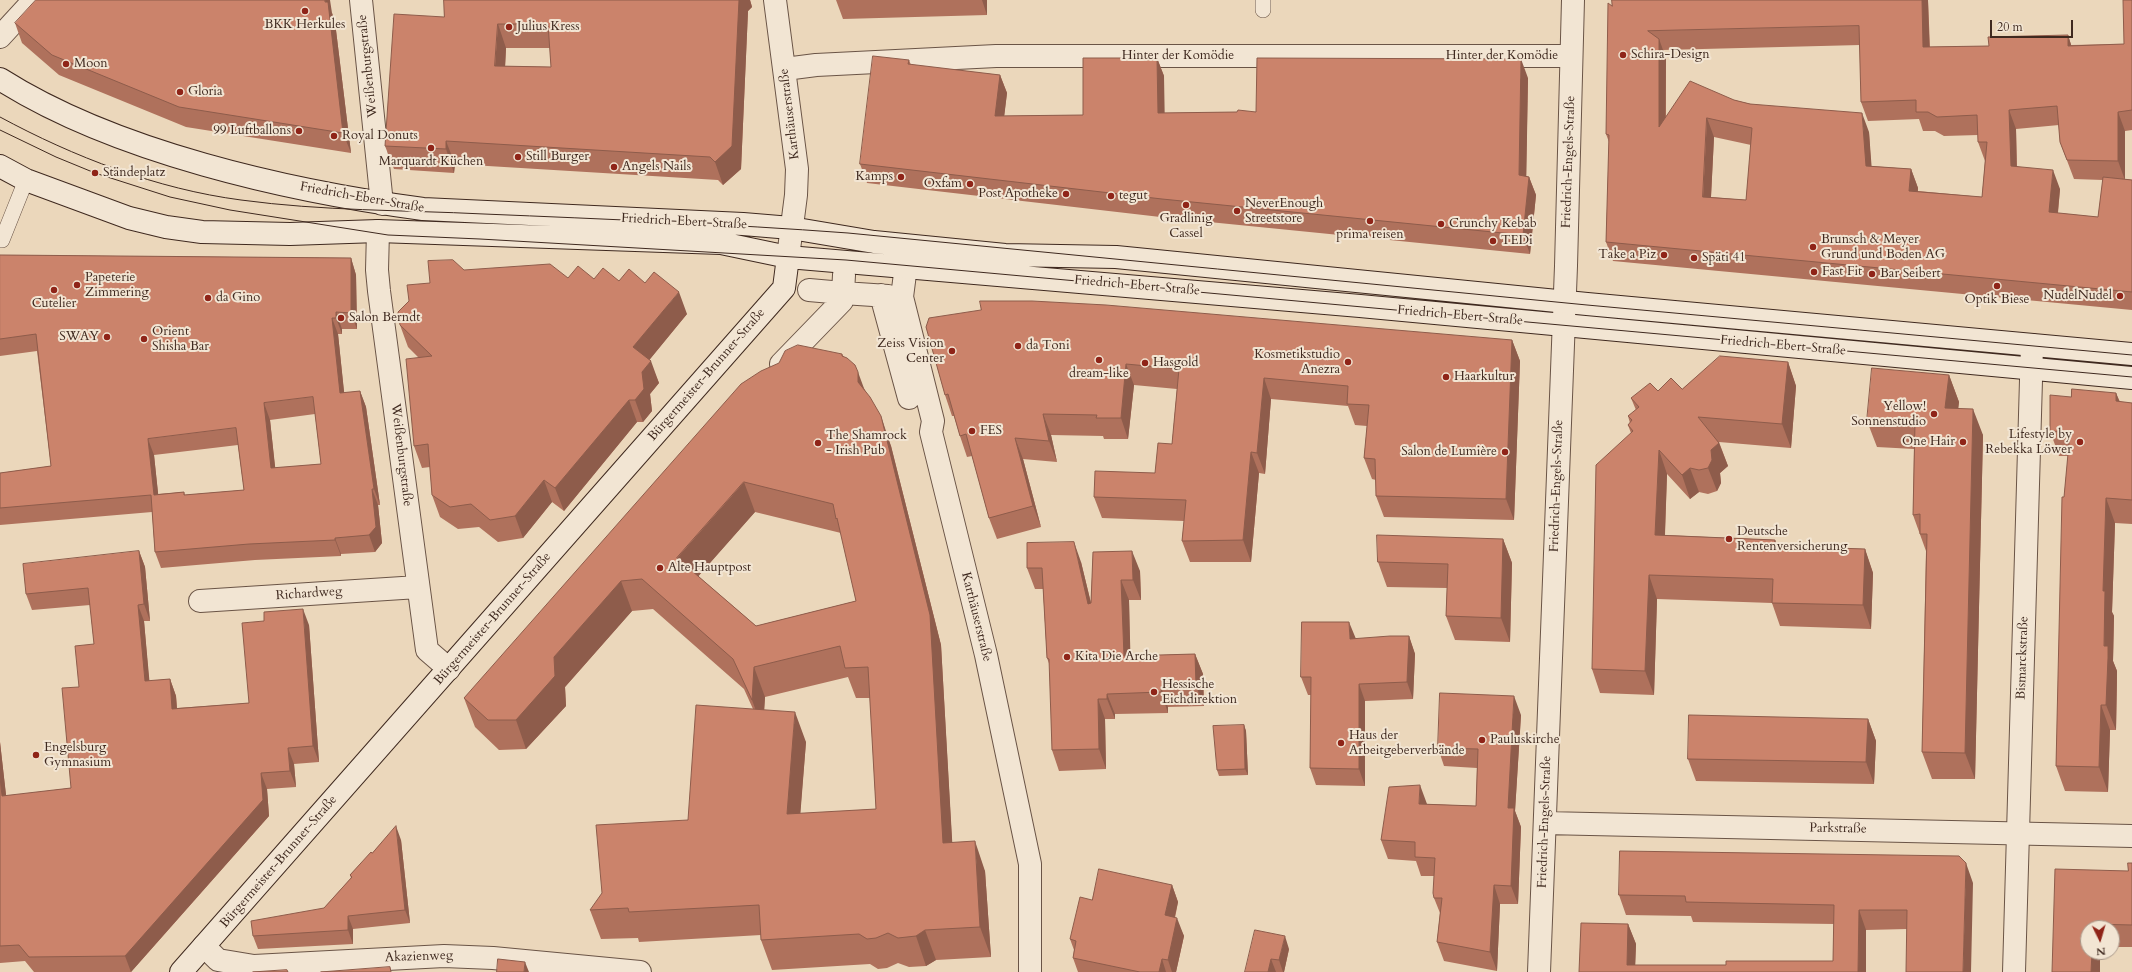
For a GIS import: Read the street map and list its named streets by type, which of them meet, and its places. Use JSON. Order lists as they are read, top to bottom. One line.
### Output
{"streets":{"street":["Hinter der Komödie","Weißenburgstraße","Karthäuserstraße","Friedrich-Engels-Straße","Friedrich-Ebert-Straße","Bürgermeister-Brunner-Straße","Richardweg","Bismarckstraße","Parkstraße","Akazienweg"]},"crossings":[["Hinter der Komödie","Karthäuserstraße"],["Hinter der Komödie","Friedrich-Engels-Straße"],["Weißenburgstraße","Friedrich-Ebert-Straße"],["Weißenburgstraße","Bürgermeister-Brunner-Straße"],["Weißenburgstraße","Richardweg"],["Karthäuserstraße","Friedrich-Ebert-Straße"],["Friedrich-Engels-Straße","Friedrich-Ebert-Straße"],["Friedrich-Engels-Straße","Parkstraße"],["Friedrich-Ebert-Straße","Bürgermeister-Brunner-Straße"],["Friedrich-Ebert-Straße","Bismarckstraße"],["Bürgermeister-Brunner-Straße","Akazienweg"],["Bismarckstraße","Parkstraße"]],"places":["BKK Herkules","Julius Kress","Schira-Design","Moon","Gloria","99 Luftballons","Royal Donuts","Marquardt Küchen","Still Burger","Angels Nails","Ständeplatz","Kamps","Oxfam","Post Apotheke","tegut","Gradlinig Cassel","NeverEnough Streetstore","prima reisen","Crunchy Kebab","TEDi","Brunsch & Meyer Grund und Boden AG","Take a Piz","Späti 41","Fast Fit","Bar Seibert","Papeterie Zimmering","Optik Biese","Cutelier","NudelNudel","da Gino","Salon Berndt","SWAY","Orient Shisha Bar","da Toni","Zeiss Vision Center","dream-like","Kosmetikstudio Anezra","Hasgold","Haarkultur","Yellow! Sonnenstudio","FES","One Hair","Lifestyle by Rebekka Löwer","The Shamrock - Irish Pub","Salon de Lumière","Deutsche Rentenversicherung","Alte Hauptpost","Kita Die Arche","Hessische Eichdirektion","Pauluskirche","Haus der Arbeitgeberverbände","Engelsburg Gymnasium"],"scale_bar":"20 m","north":"bottom"}
